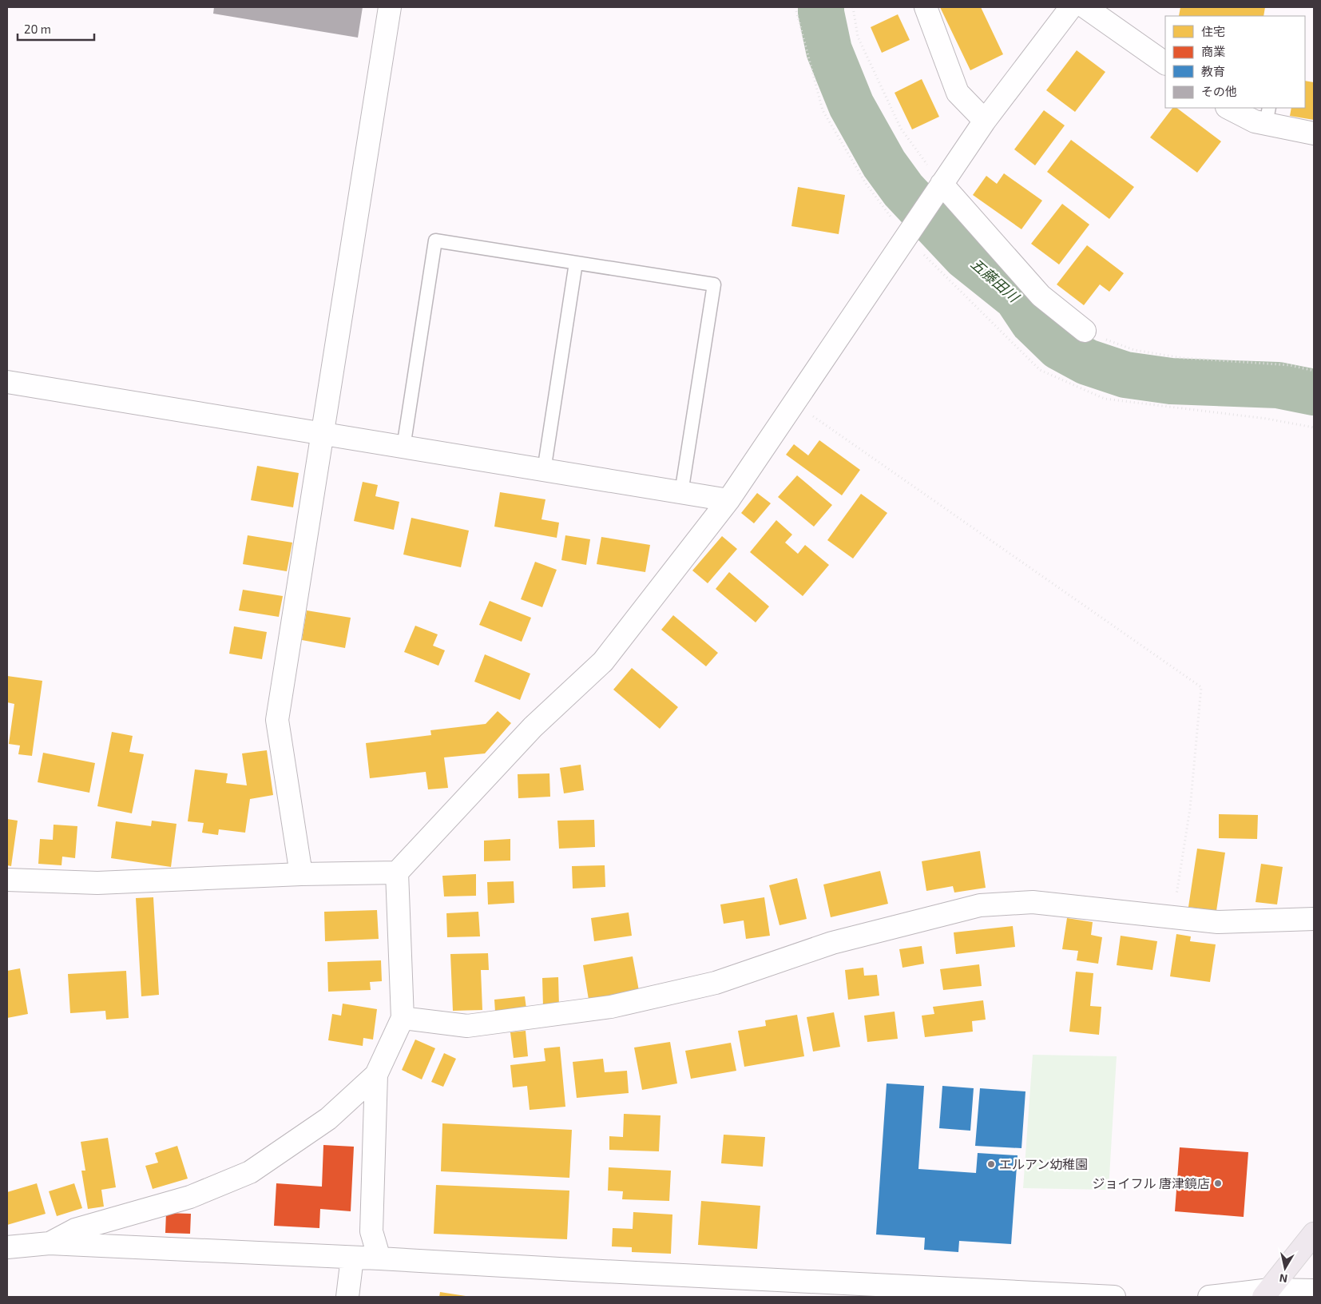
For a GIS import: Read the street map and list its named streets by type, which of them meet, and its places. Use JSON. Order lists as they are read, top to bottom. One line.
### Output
{"water":["五藤田川"],"places":["エルアン幼稚園","ジョイフル 唐津鏡店"],"legend":["住宅","商業","教育","その他"],"scale_bar":"20 m","north":"bottom"}
